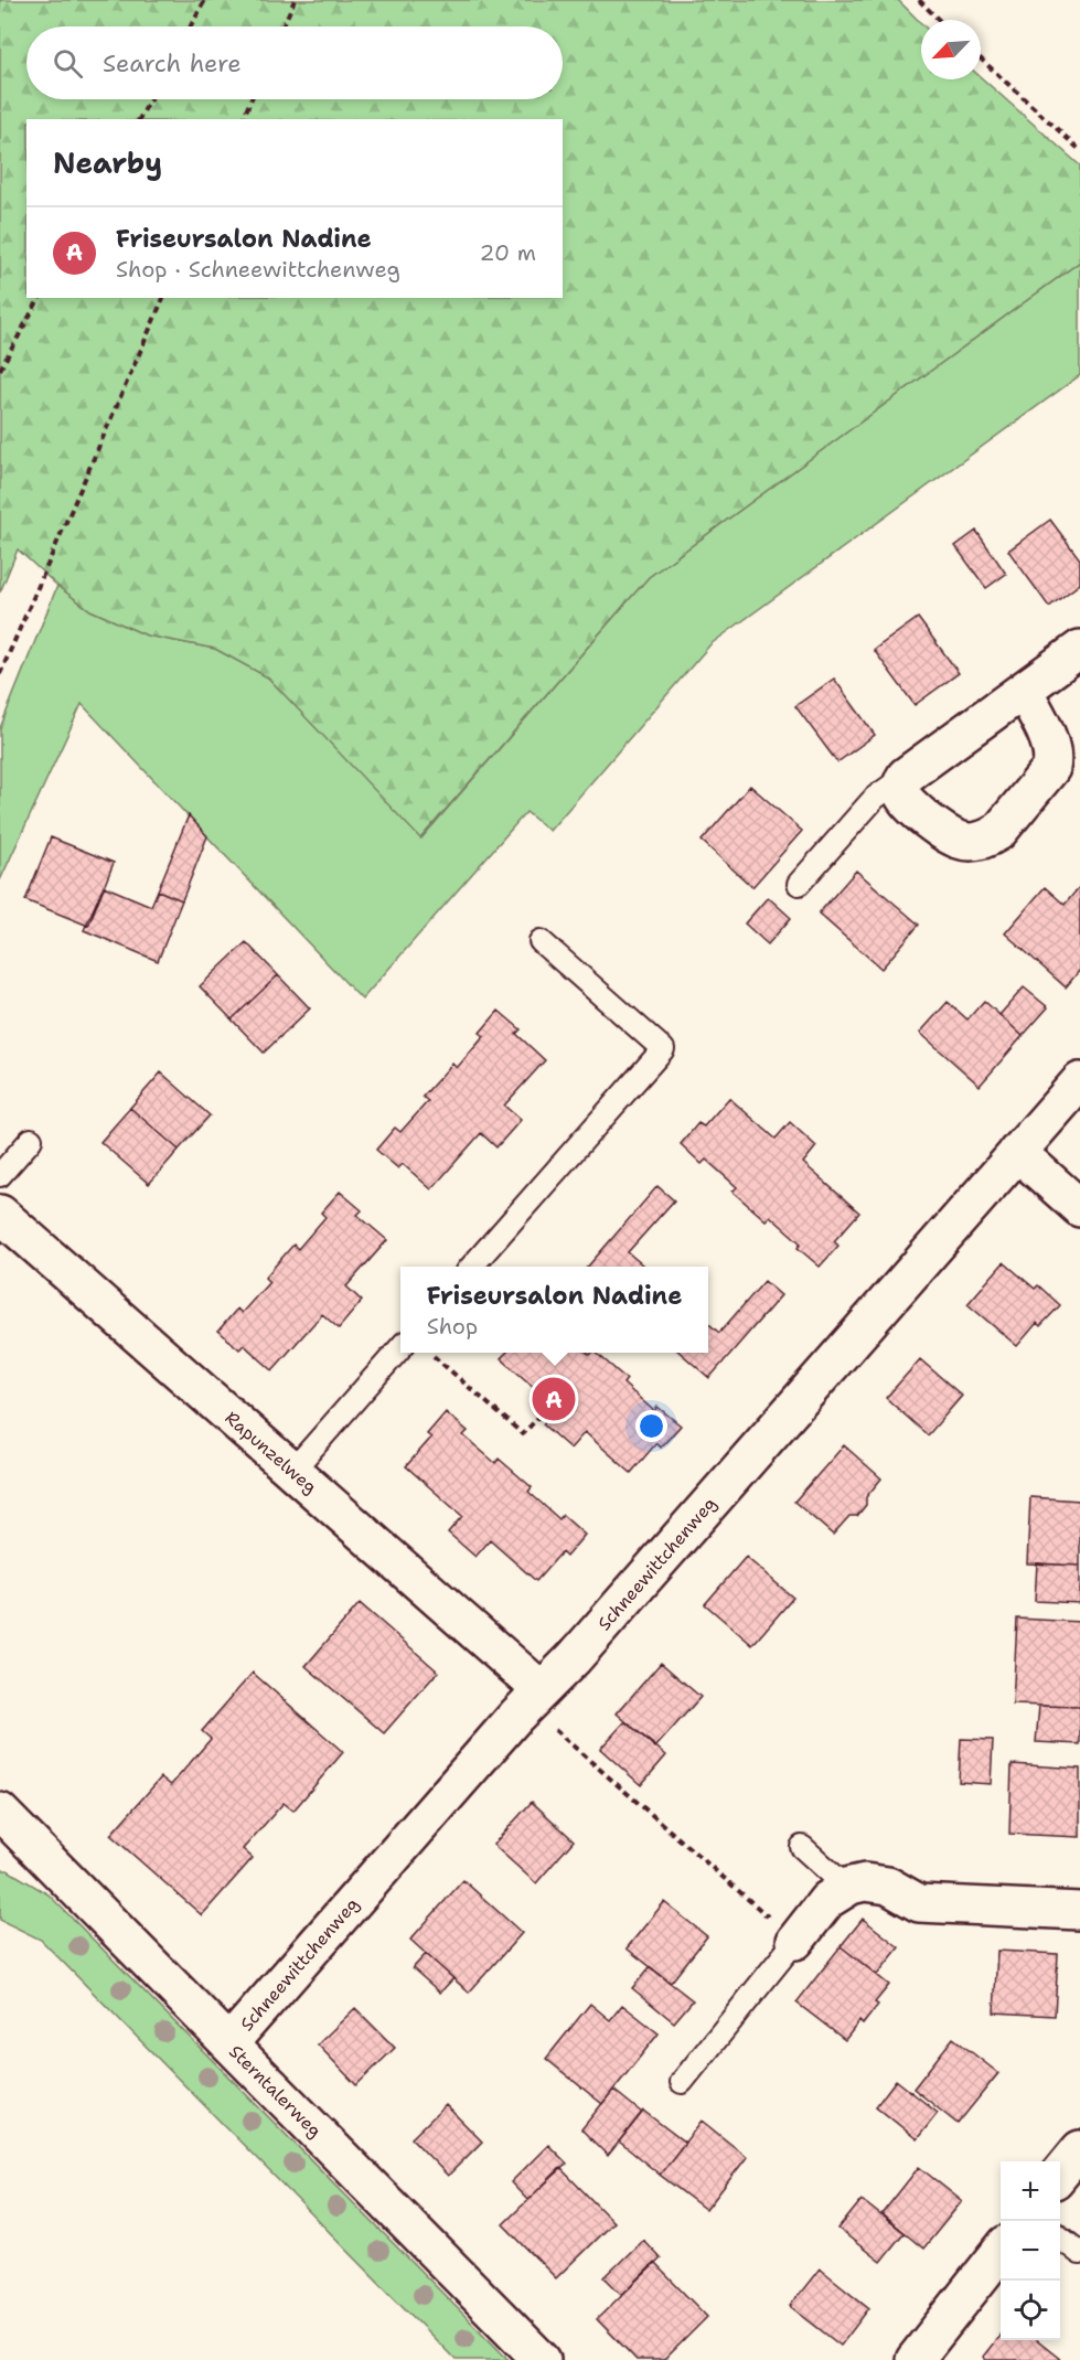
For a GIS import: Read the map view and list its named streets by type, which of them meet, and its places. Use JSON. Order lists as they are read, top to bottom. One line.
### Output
{"streets":{"street":["Rapunzelweg","Schneewittchenweg","Sterntalerweg"]},"crossings":[["Rapunzelweg","Schneewittchenweg"],["Schneewittchenweg","Sterntalerweg"]],"north":"bottom left","page":{"search":"Search here","heading":"Nearby","list":[{"mark":"A","name":"Friseursalon Nadine","note":"Shop · Schneewittchenweg","value":"20 m"}],"popup":["Friseursalon Nadine","Shop"],"pins":"A","map_buttons":["+","−"]}}
